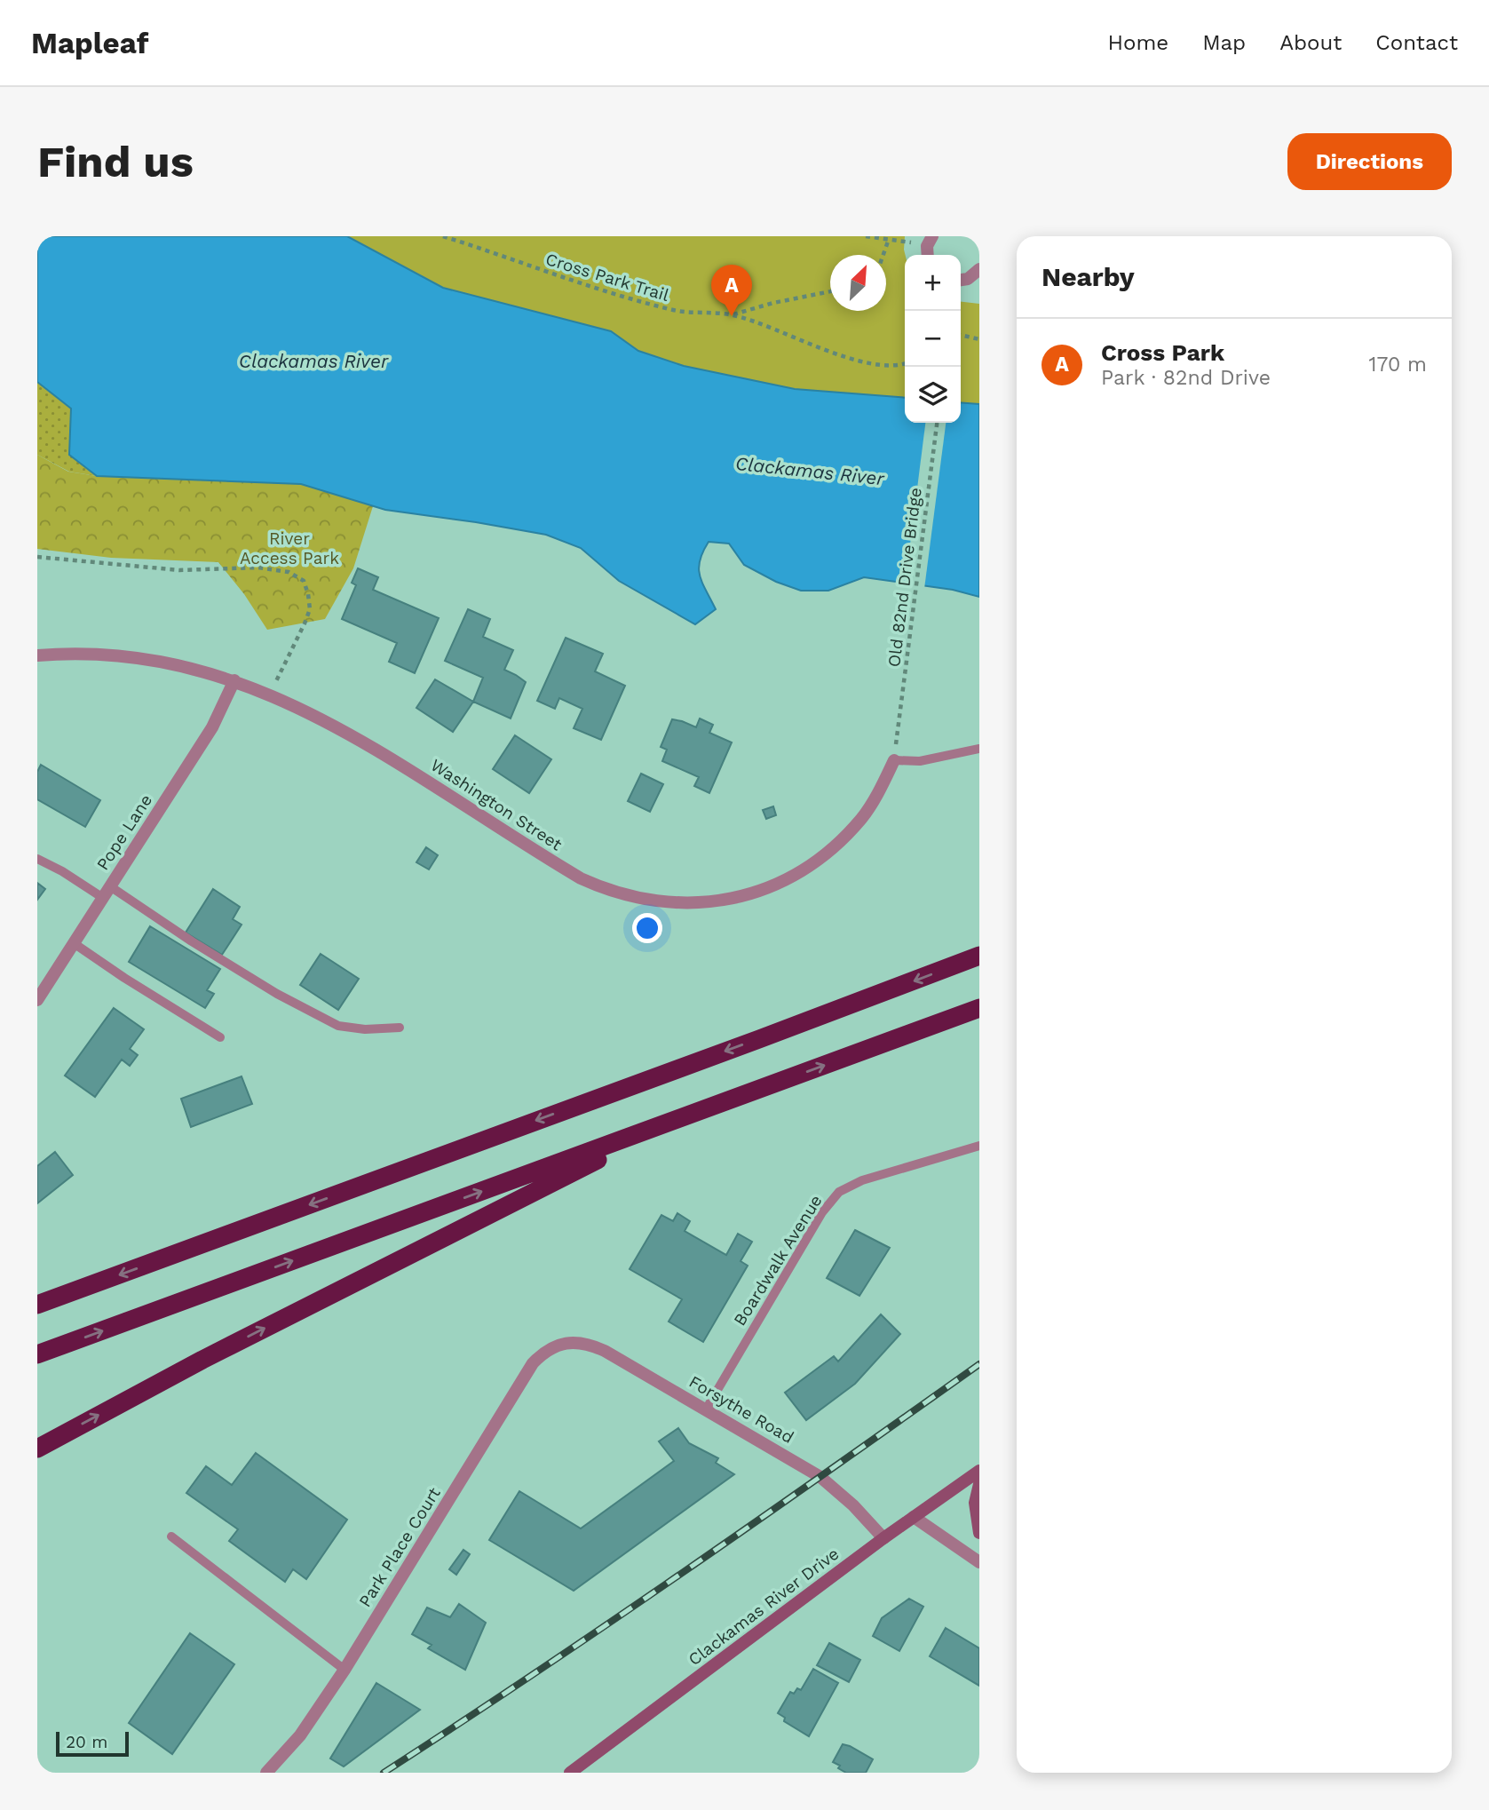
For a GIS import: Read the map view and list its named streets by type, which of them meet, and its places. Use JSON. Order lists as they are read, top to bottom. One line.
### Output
{"streets":{"main road":["Clackamas River Drive"],"street":["Washington Street","Pope Lane","Forsythe Road","Park Place Court"],"lane":["Boardwalk Avenue"],"path":["Cross Park Trail","Old 82nd Drive Bridge"]},"crossings":[["Washington Street","Pope Lane"],["Boardwalk Avenue","Forsythe Road"],["Forsythe Road","Park Place Court"],["Forsythe Road","Clackamas River Drive"]],"water":["Clackamas River"],"parks":["River Access Park"],"scale_bar":"20 m","north":"top right","page":{"header":"Mapleaf","nav":["Home","Map","About","Contact"],"buttons":"Directions","title":"Find us","heading":"Nearby","map_buttons":["+","−"],"pins":"A","list":[{"mark":"A","name":"Cross Park","note":"Park · 82nd Drive","value":"170 m"}],"scale":"20 m"}}
